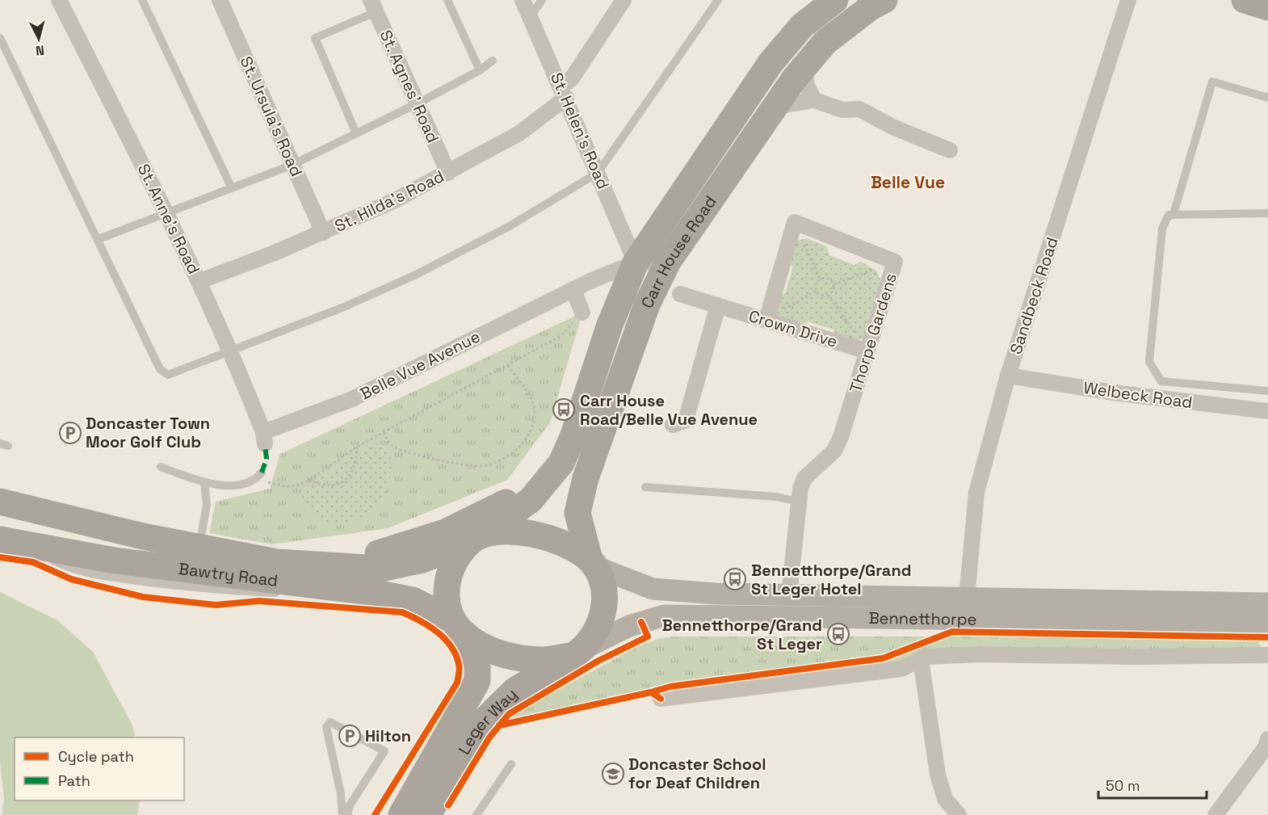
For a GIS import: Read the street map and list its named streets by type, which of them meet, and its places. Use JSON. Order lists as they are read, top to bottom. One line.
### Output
{"streets":{"highway":["Carr House Road","Bawtry Road","Leger Way"],"street":["St. Agnes' Road","St. Ursula's Road","St. Helen's Road","St. Hilda's Road","St. Anne's Road","Sandbeck Road","Crown Drive","Thorpe Gardens","Belle Vue Avenue","Welbeck Road","Bennetthorpe"]},"crossings":[["St. Agnes' Road","St. Hilda's Road"],["St. Ursula's Road","St. Hilda's Road"],["St. Helen's Road","St. Hilda's Road"],["St. Helen's Road","Carr House Road"],["St. Helen's Road","Belle Vue Avenue"],["St. Hilda's Road","St. Anne's Road"],["St. Anne's Road","Belle Vue Avenue"],["Carr House Road","Belle Vue Avenue"],["Carr House Road","Bawtry Road"],["Carr House Road","Bennetthorpe"],["Carr House Road","Leger Way"],["Sandbeck Road","Welbeck Road"],["Sandbeck Road","Bennetthorpe"],["Crown Drive","Thorpe Gardens"],["Thorpe Gardens","Bennetthorpe"],["Bawtry Road","Bennetthorpe"],["Bawtry Road","Leger Way"],["Bennetthorpe","Leger Way"]],"districts":["Belle Vue"],"places":{"bus stop":["Carr House Road/Belle Vue Avenue","Bennetthorpe/Grand St Leger Hotel","Bennetthorpe/Grand St Leger"],"parking":["Doncaster Town Moor Golf Club","Hilton"],"school or university":["Doncaster School for Deaf Children"]},"legend":["Cycle path","Path"],"scale_bar":"50 m","north":"bottom"}
